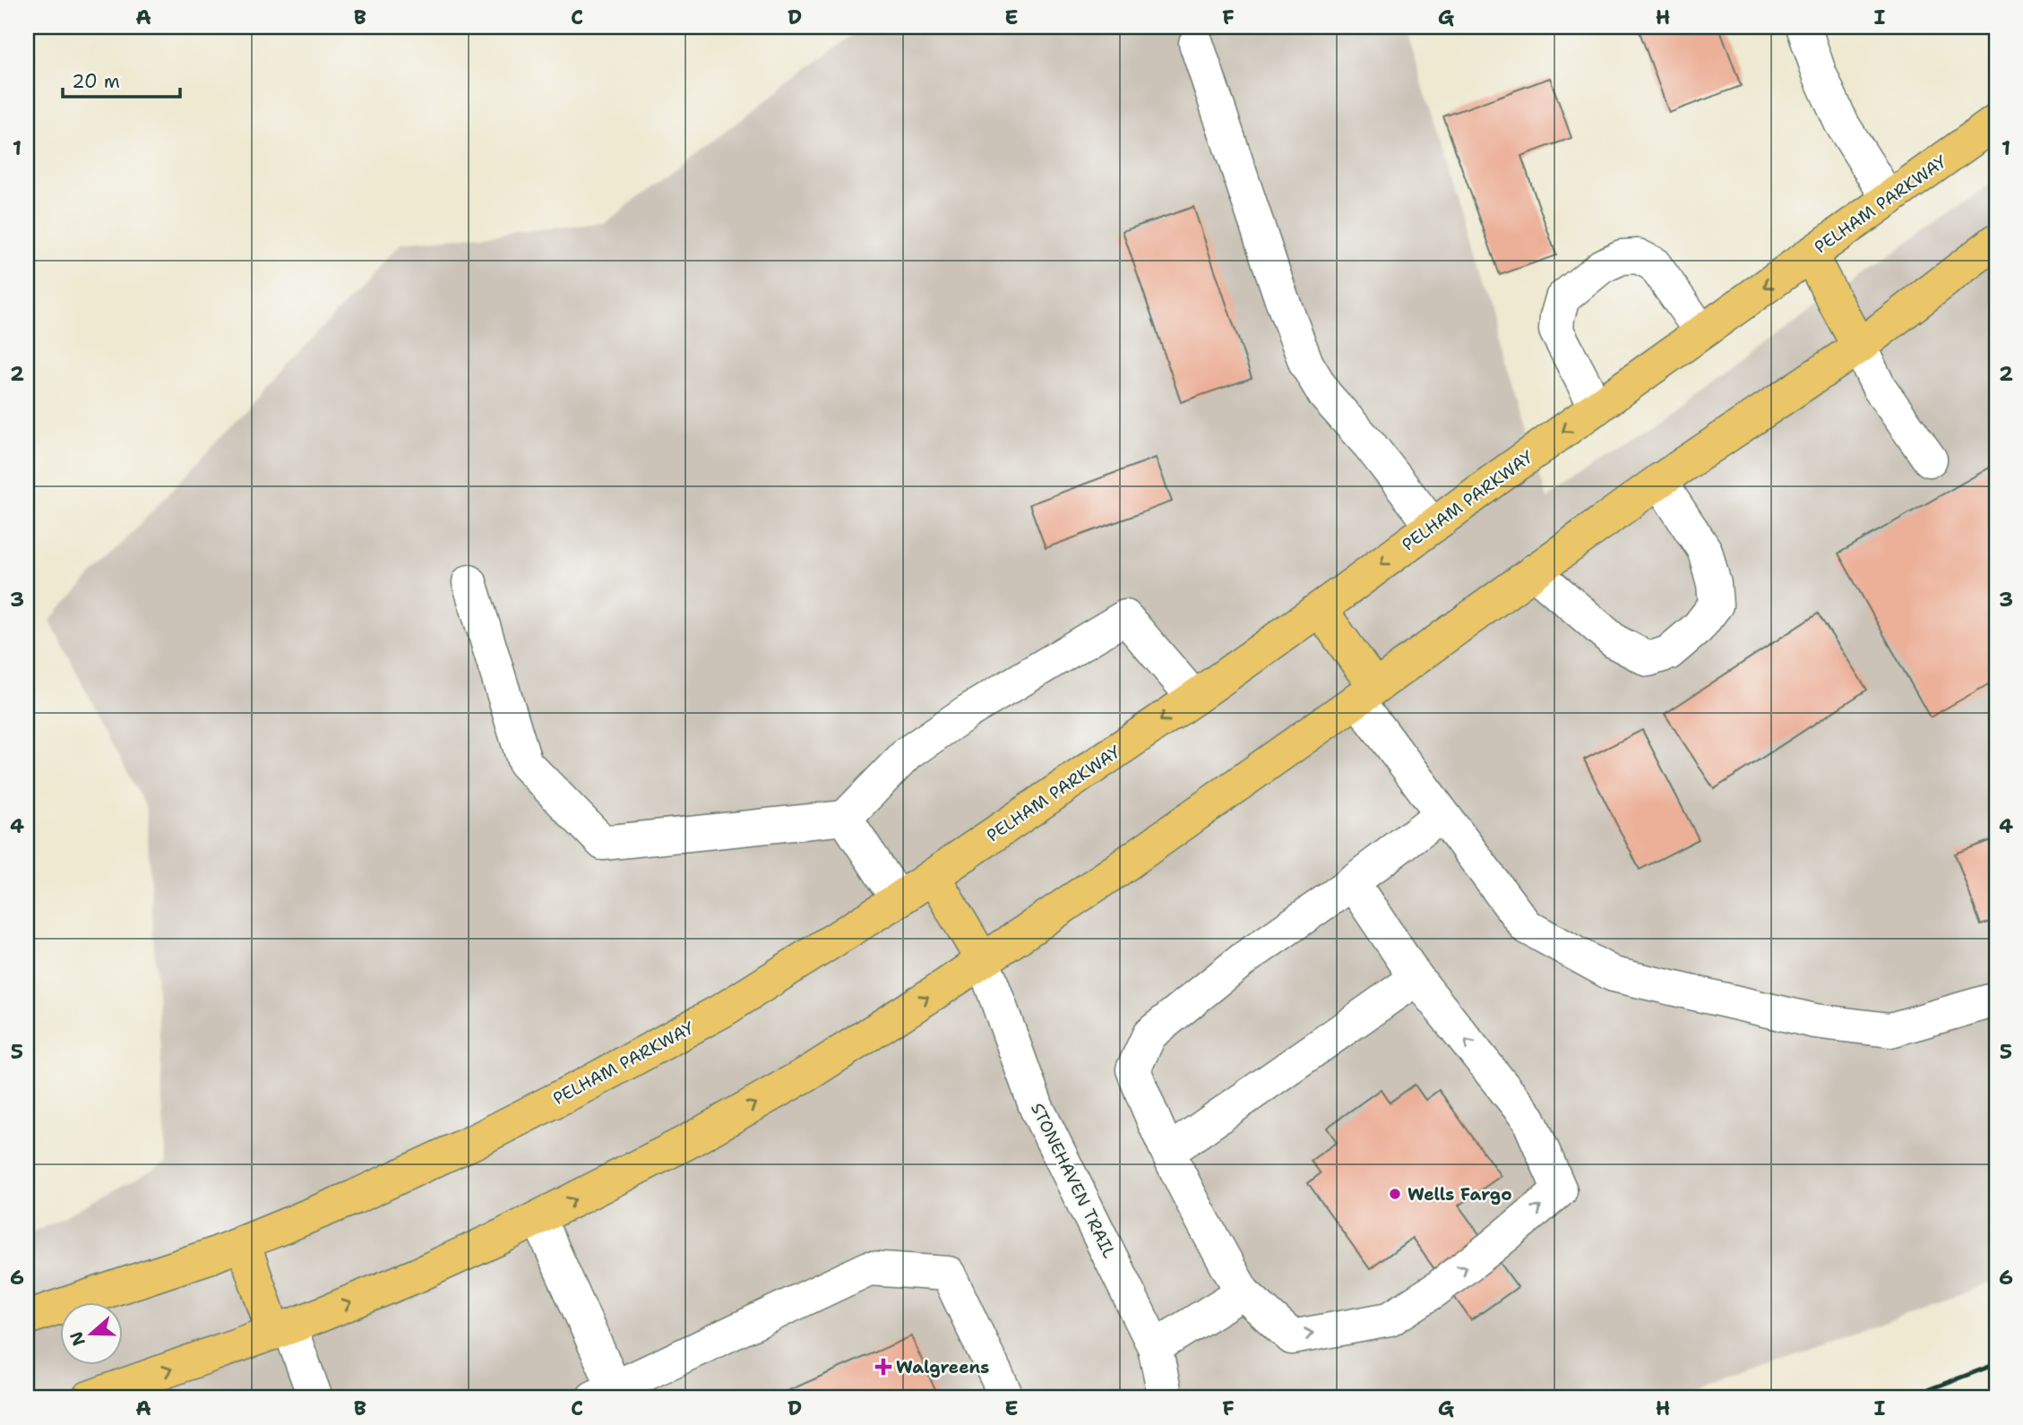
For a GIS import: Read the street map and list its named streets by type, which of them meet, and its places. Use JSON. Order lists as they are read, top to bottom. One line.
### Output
{"streets":{"main road":["PELHAM PARKWAY"],"street":["STONEHAVEN TRAIL"]},"places":{"other":["Wells Fargo"],"health":["Walgreens"]},"scale_bar":"20 m","north":"left","grid":{"columns":["A","B","C","D","E","F","G","H","I"],"rows":["1","2","3","4","5","6"]}}
